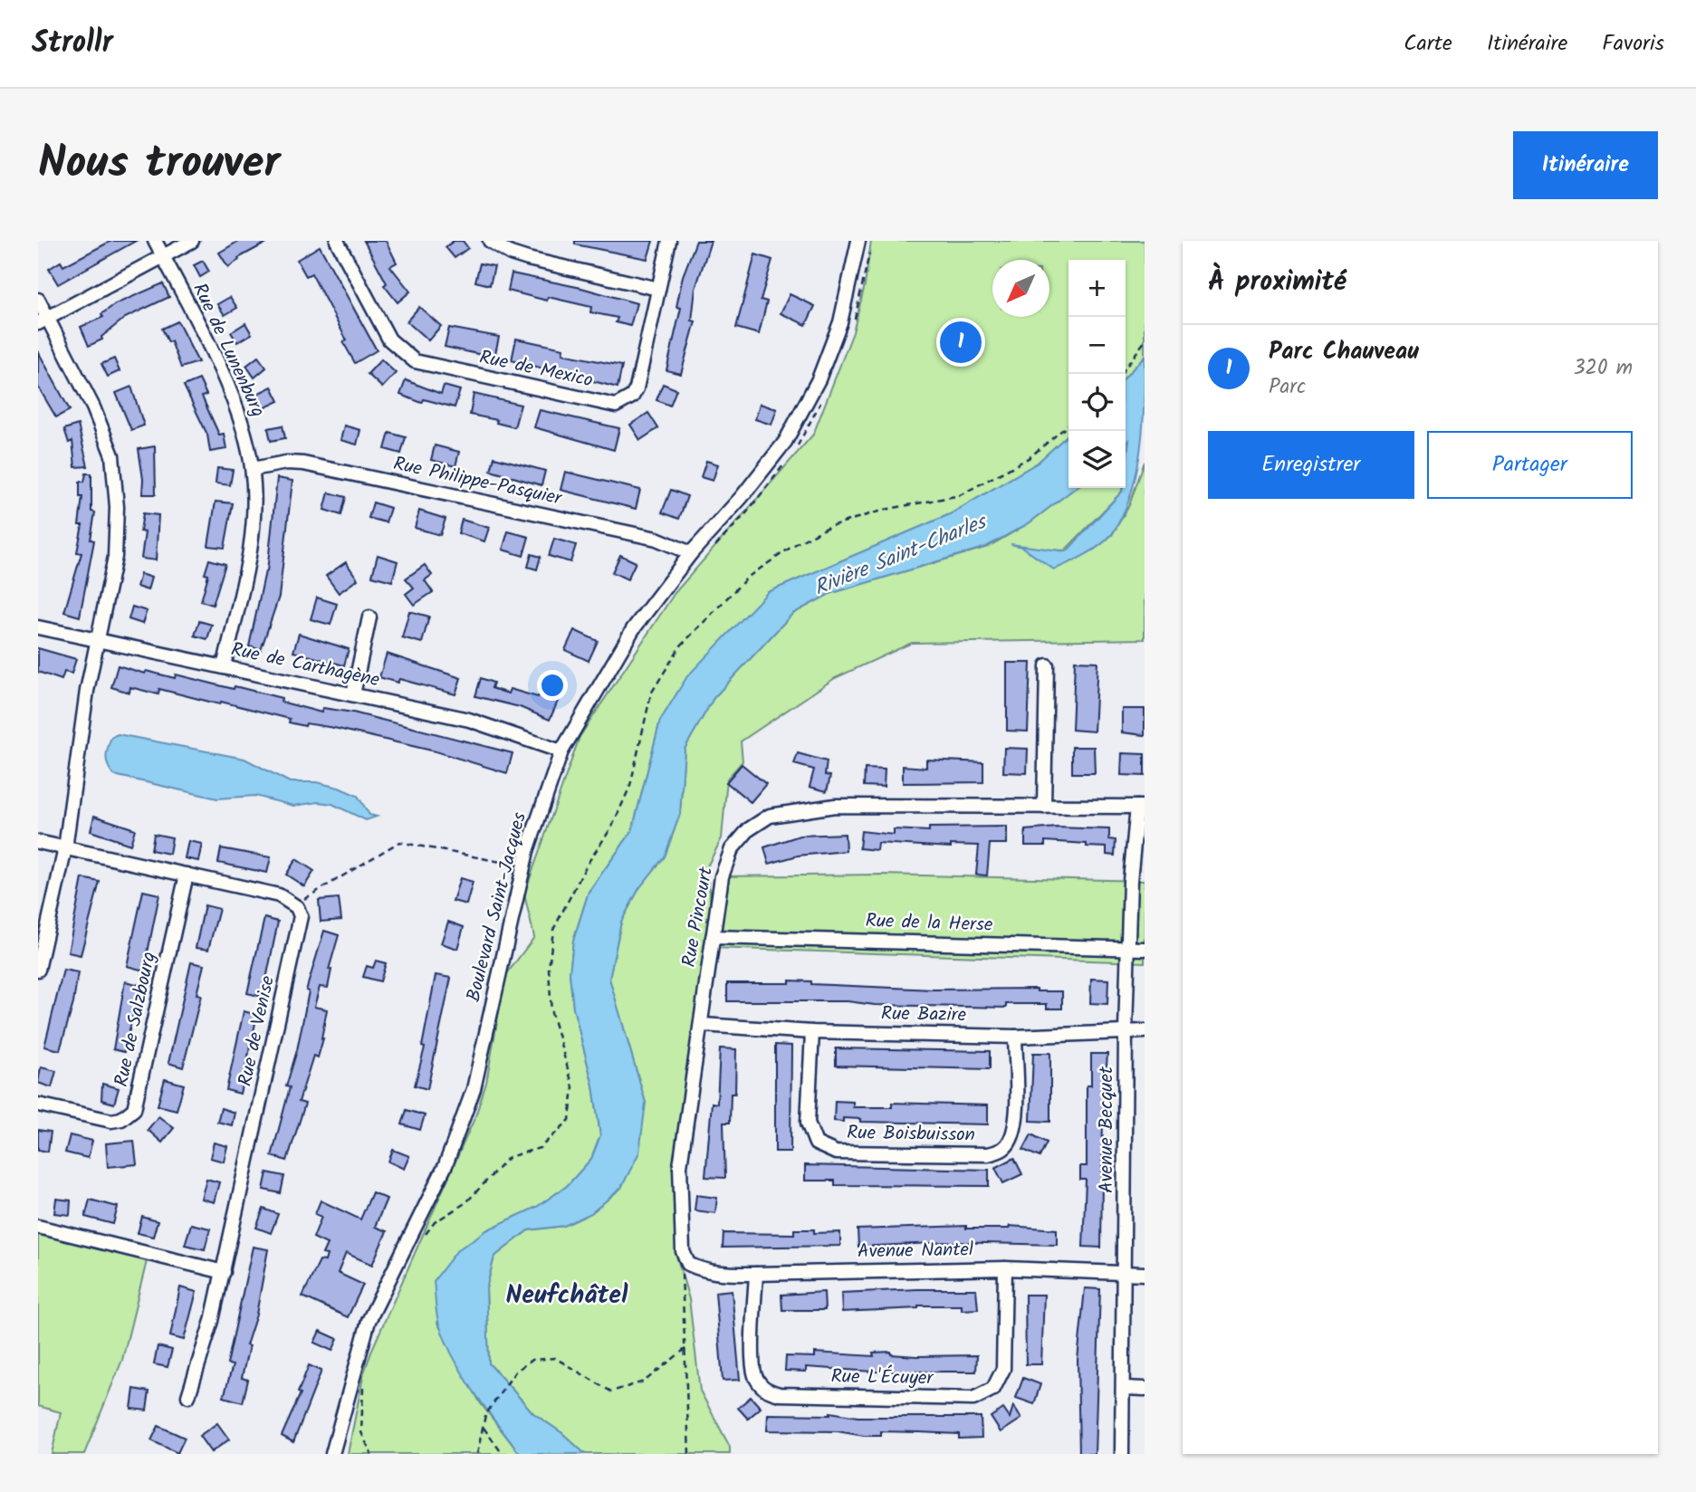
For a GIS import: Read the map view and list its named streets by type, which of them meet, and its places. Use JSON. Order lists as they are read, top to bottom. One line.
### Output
{"streets":{"street":["Rue de Lunenburg","Rue de Mexico","Rue Philippe-Pasquier","Rue de Carthagène","Boulevard Saint-Jacques","Rue Pincourt","Rue de la Herse","Rue Bazire","Rue de Salzbourg","Rue de Venise","Avenue Becquet","Rue Boisbuisson","Avenue Nantel","Rue L'Écuyer"]},"crossings":[["Rue de Lunenburg","Rue Philippe-Pasquier"],["Rue de Lunenburg","Rue de Carthagène"],["Rue Philippe-Pasquier","Boulevard Saint-Jacques"],["Rue de Carthagène","Boulevard Saint-Jacques"],["Rue Pincourt","Rue de la Herse"],["Rue Pincourt","Rue Bazire"],["Rue Pincourt","Avenue Becquet"],["Rue Pincourt","Avenue Nantel"],["Rue de la Herse","Avenue Becquet"],["Rue Bazire","Avenue Becquet"],["Rue Bazire","Rue Boisbuisson"],["Avenue Becquet","Avenue Nantel"],["Avenue Nantel","Rue L'Écuyer"]],"districts":["Neufchâtel"],"water":["Rivière Saint-Charles"],"north":"bottom left","page":{"header":"Strollr","nav":["Carte","Itinéraire","Favoris"],"title":"Nous trouver","buttons":["Itinéraire",["Enregistrer","Partager"]],"heading":"À proximité","map_buttons":["+","−"],"pins":"1","list":[{"mark":"1","name":"Parc Chauveau","note":"Parc","value":"320 m"}]}}
